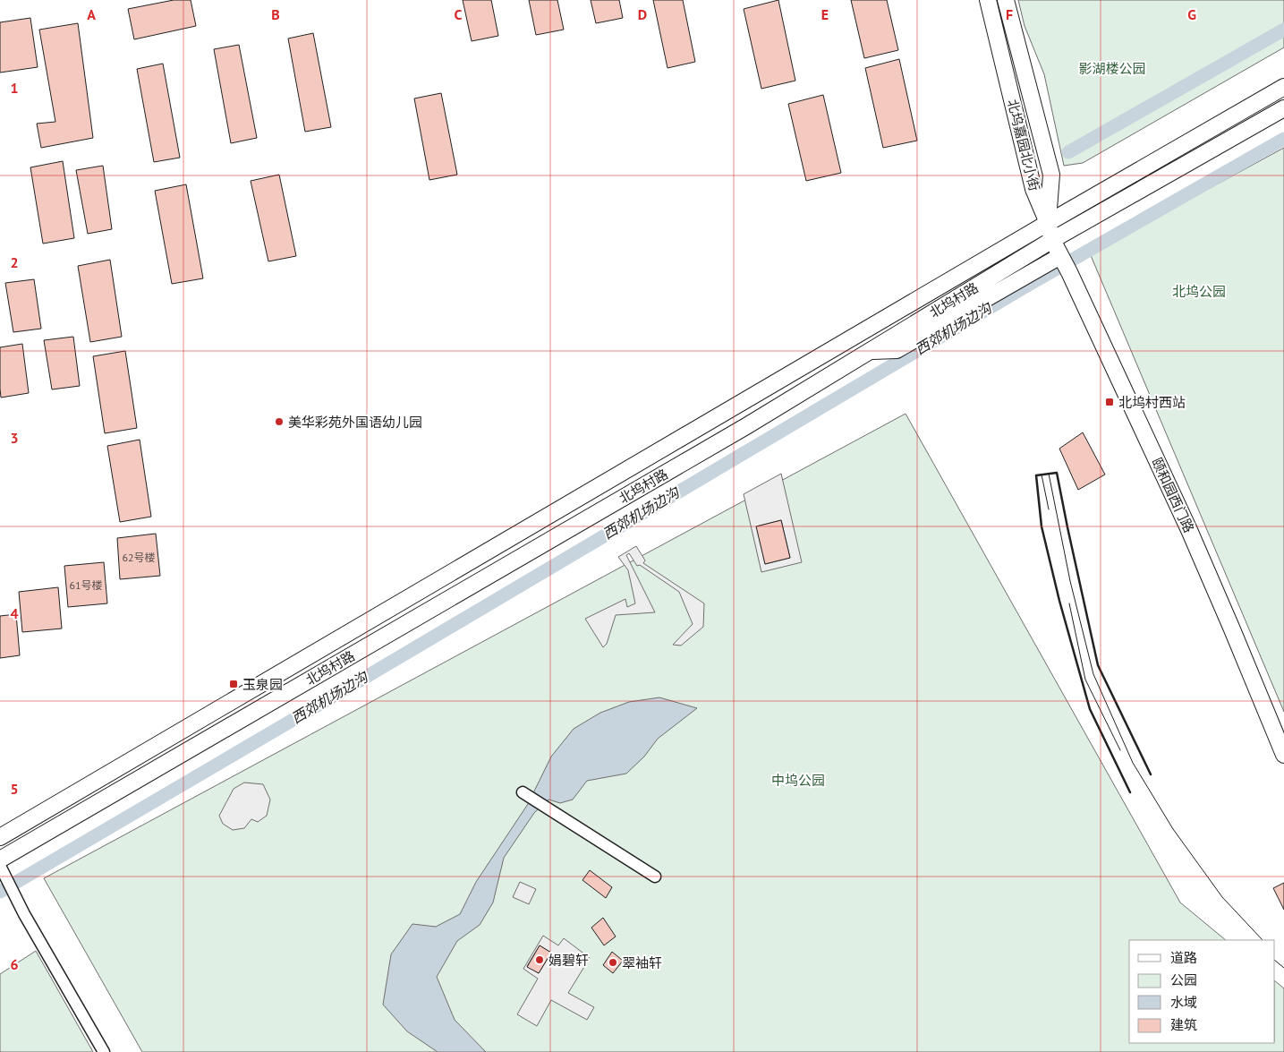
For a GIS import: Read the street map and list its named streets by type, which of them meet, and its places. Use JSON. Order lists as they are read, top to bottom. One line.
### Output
{"streets":{"main road":["北坞嘉园北小街","北坞村路","颐和园西门路"]},"crossings":[["北坞嘉园北小街","北坞村路"],["北坞嘉园北小街","颐和园西门路"],["北坞村路","颐和园西门路"]],"water":["西郊机场边沟"],"parks":["影湖楼公园","北坞公园","中坞公园"],"places":{"transit":["北坞村西站","玉泉园"],"other":["美华彩苑外国语幼儿园","娟碧轩","翠袖轩"]},"house_numbers":["62号楼","61号楼"],"legend":["道路","公园","水域","建筑"],"grid":{"columns":["A","B","C","D","E","F","G"],"rows":["1","2","3","4","5","6"]}}
